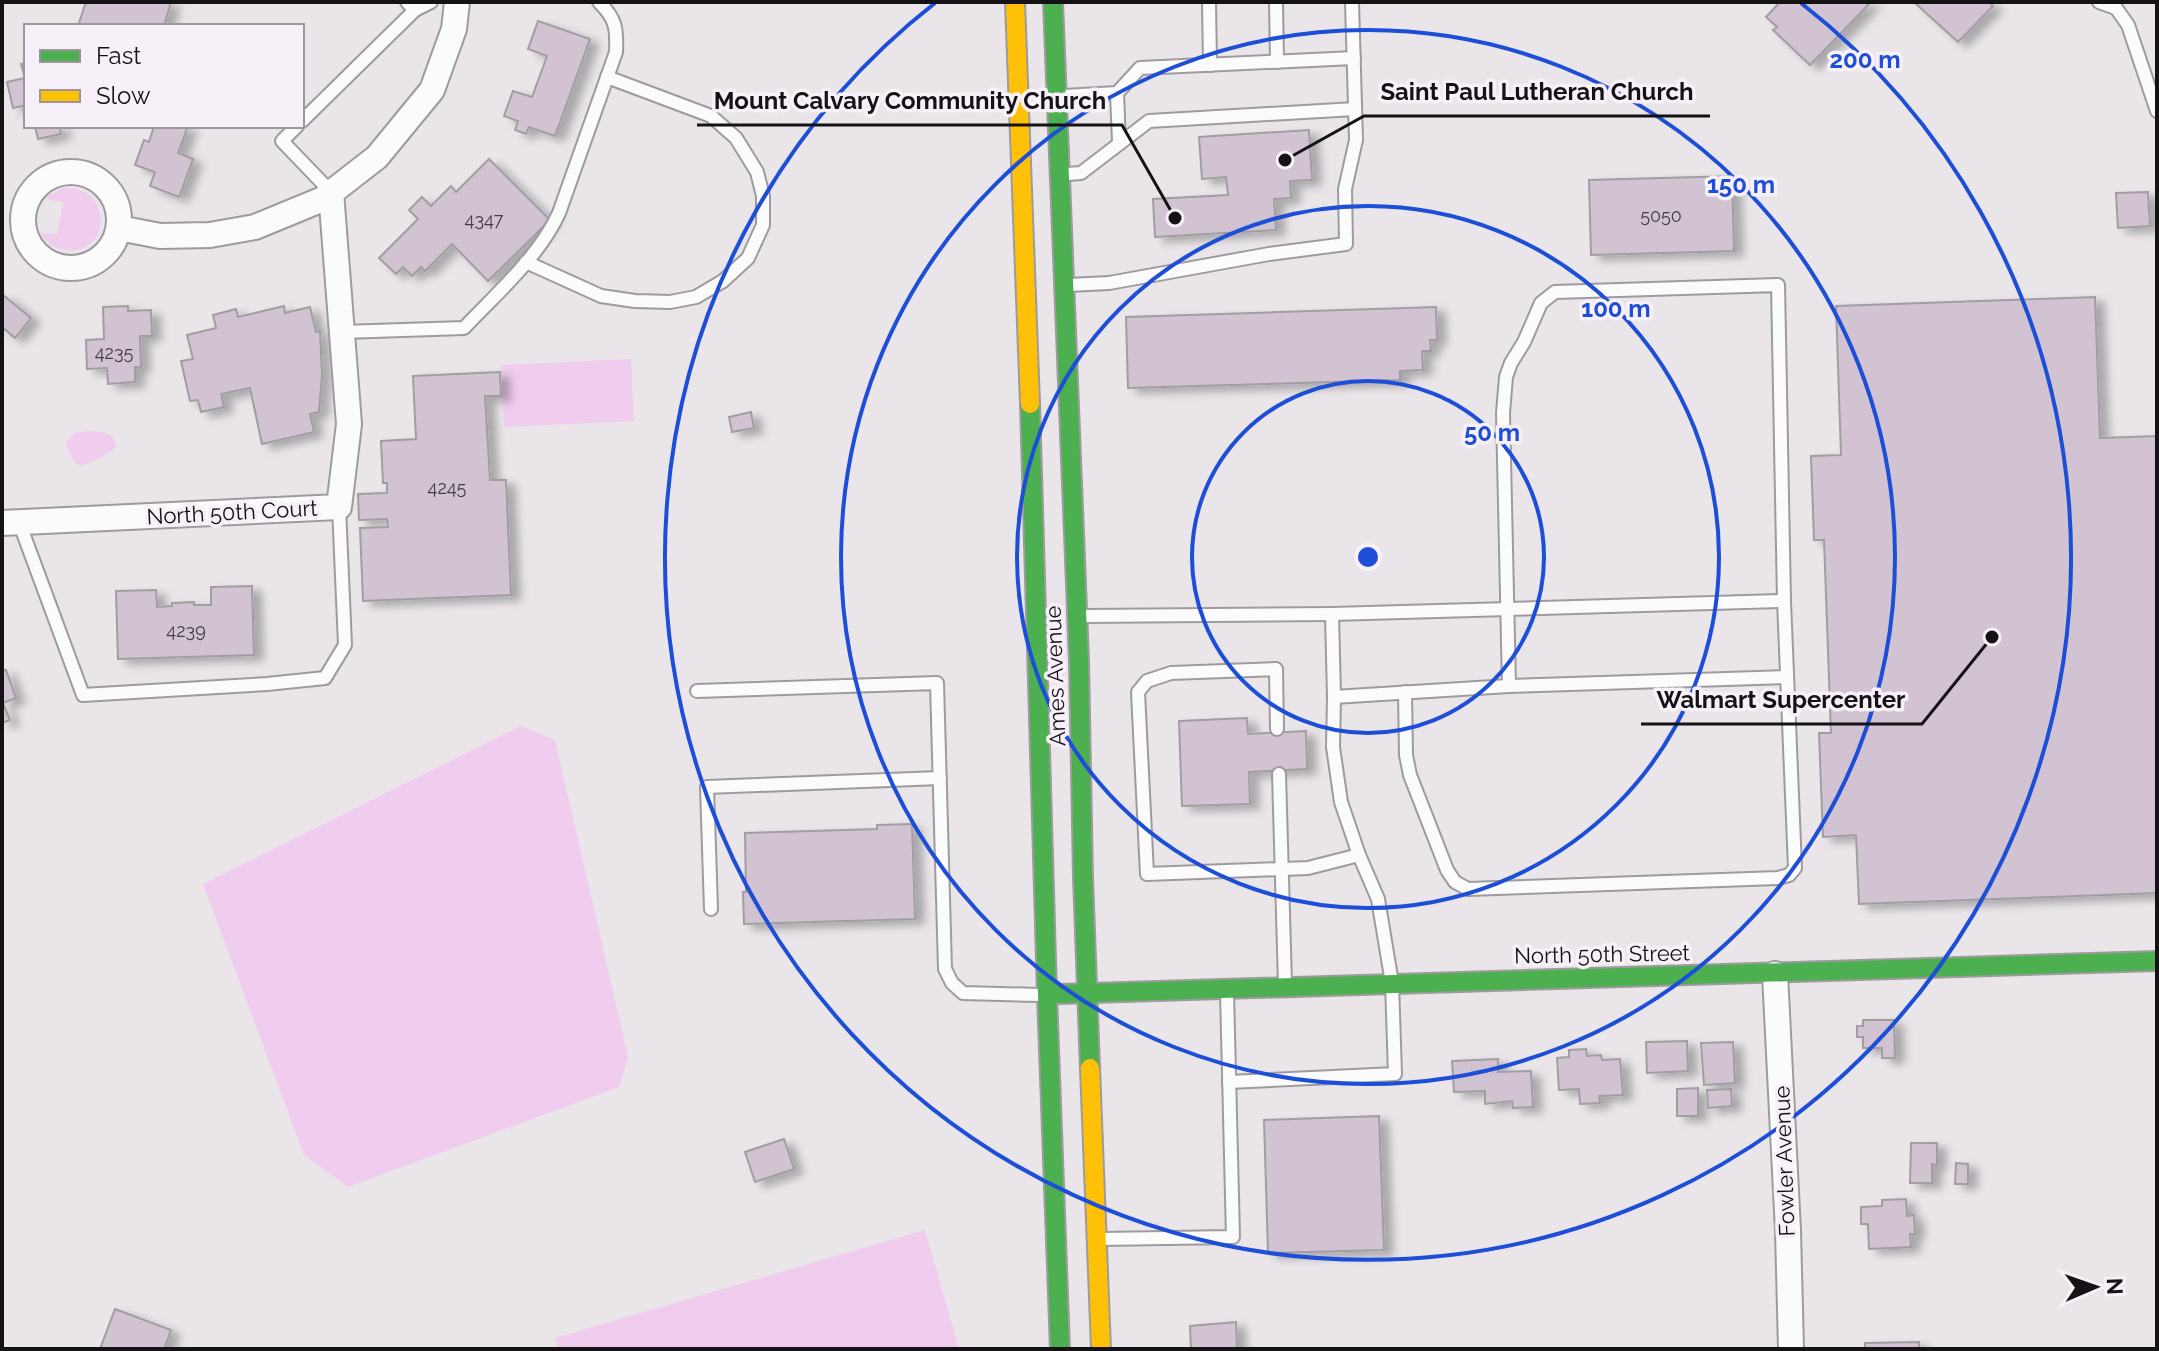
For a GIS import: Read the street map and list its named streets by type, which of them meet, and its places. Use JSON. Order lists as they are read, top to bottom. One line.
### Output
{"streets":{"main road":["Ames Avenue","North 50th Street"],"street":["North 50th Court","Fowler Avenue"]},"crossings":[["Ames Avenue","North 50th Street"],["North 50th Street","Fowler Avenue"]],"places":["Saint Paul Lutheran Church","Mount Calvary Community Church","Walmart Supercenter"],"house_numbers":["5050","4347","4235","4245","4239"],"legend":["Fast","Slow"],"north":"right","rings":["200 m","150 m","100 m","50 m"]}
